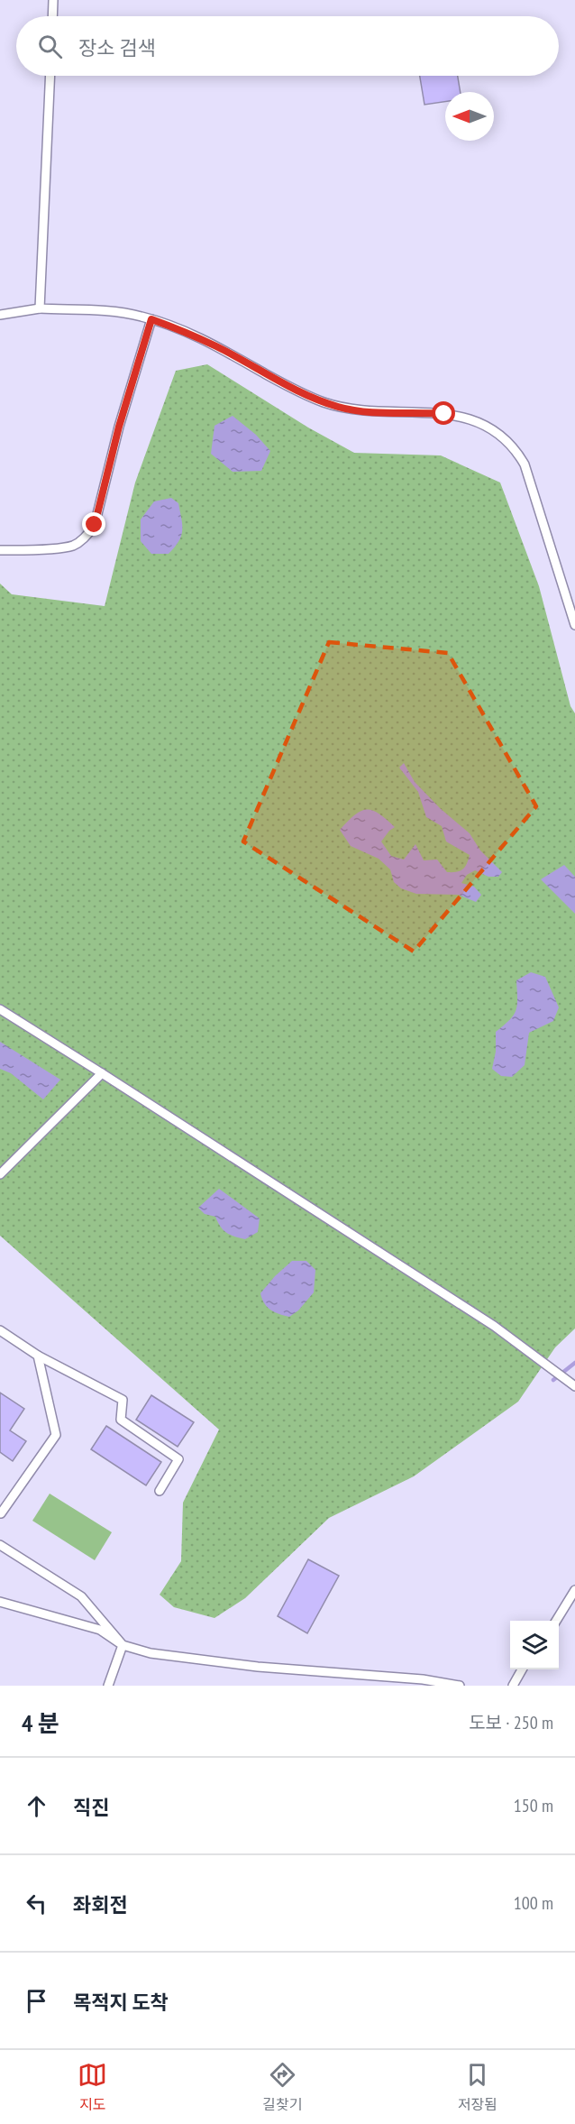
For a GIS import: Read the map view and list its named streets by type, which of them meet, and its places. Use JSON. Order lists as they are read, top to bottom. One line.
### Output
{"north":"left","page":{"search":"장소 검색","heading":["4 분","도보 · 250 m"],"list":[["직진","150 m"],["좌회전","100 m"],"목적지 도착"],"nav":["지도","길찾기","저장됨"]}}
